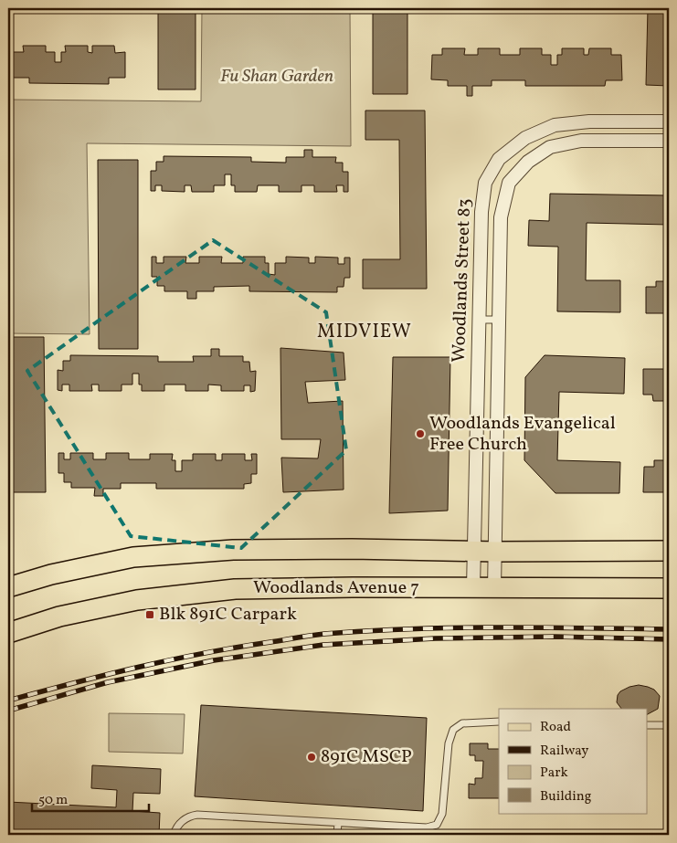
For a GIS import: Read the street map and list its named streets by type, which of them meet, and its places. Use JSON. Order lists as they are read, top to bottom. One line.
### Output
{"streets":{"main road":["Woodlands Avenue 7"],"street":["Woodlands Street 83"]},"crossings":[["Woodlands Street 83","Woodlands Avenue 7"]],"districts":["MIDVIEW"],"parks":["Fu Shan Garden"],"places":{"other":["Woodlands Evangelical Free Church","891C MSCP"],"transit":["Blk 891C Carpark"]},"legend":["Road","Railway","Park","Building"],"scale_bar":"50 m"}
